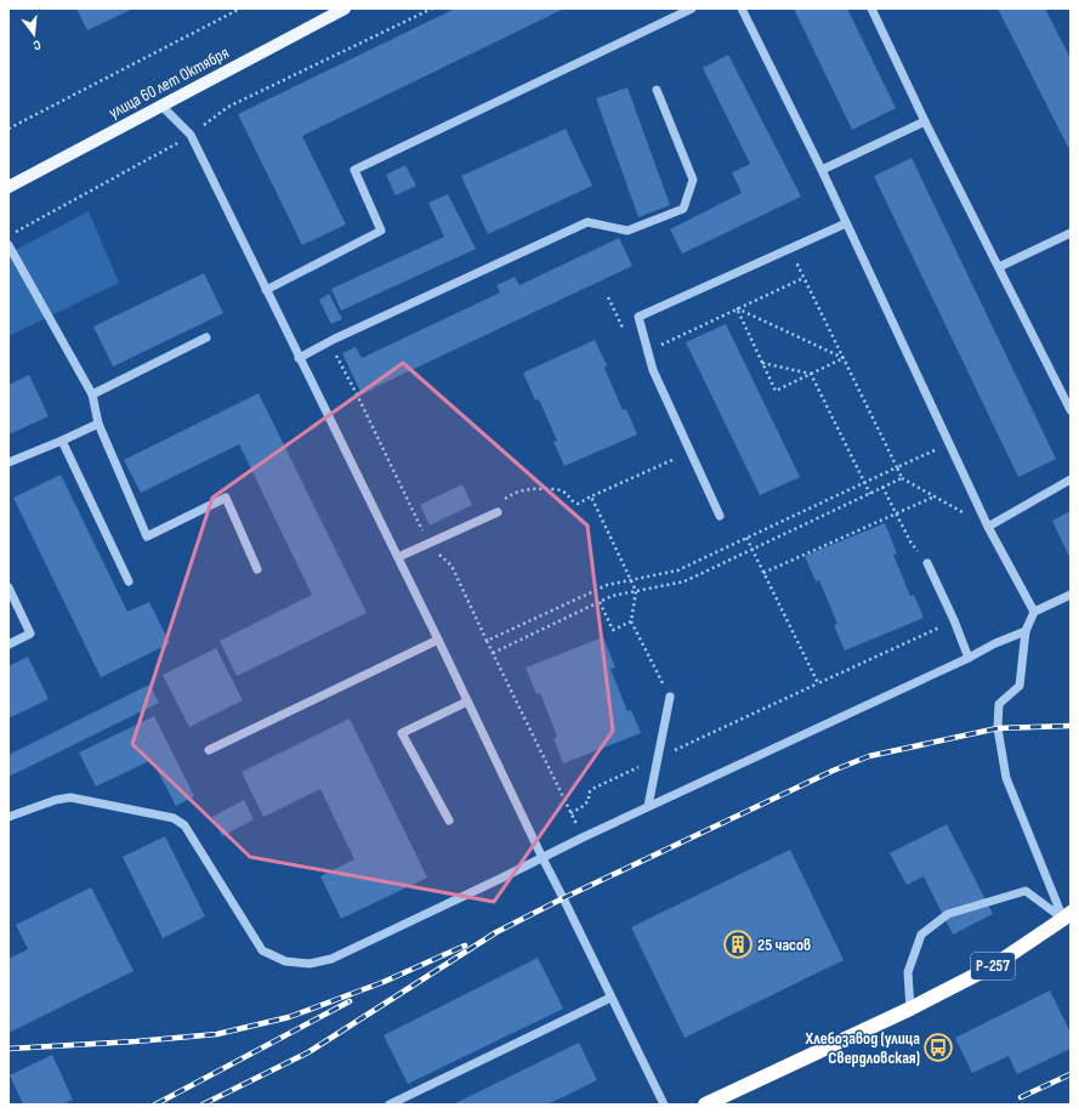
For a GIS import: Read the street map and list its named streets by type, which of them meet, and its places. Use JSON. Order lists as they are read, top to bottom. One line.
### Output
{"streets":{"highway":["Р-257"],"main road":["улица 60 лет Октября"]},"places":{"building":["25 часов"],"bus stop":["Хлебозавод (улица Свердловская)"]},"north":"bottom"}
